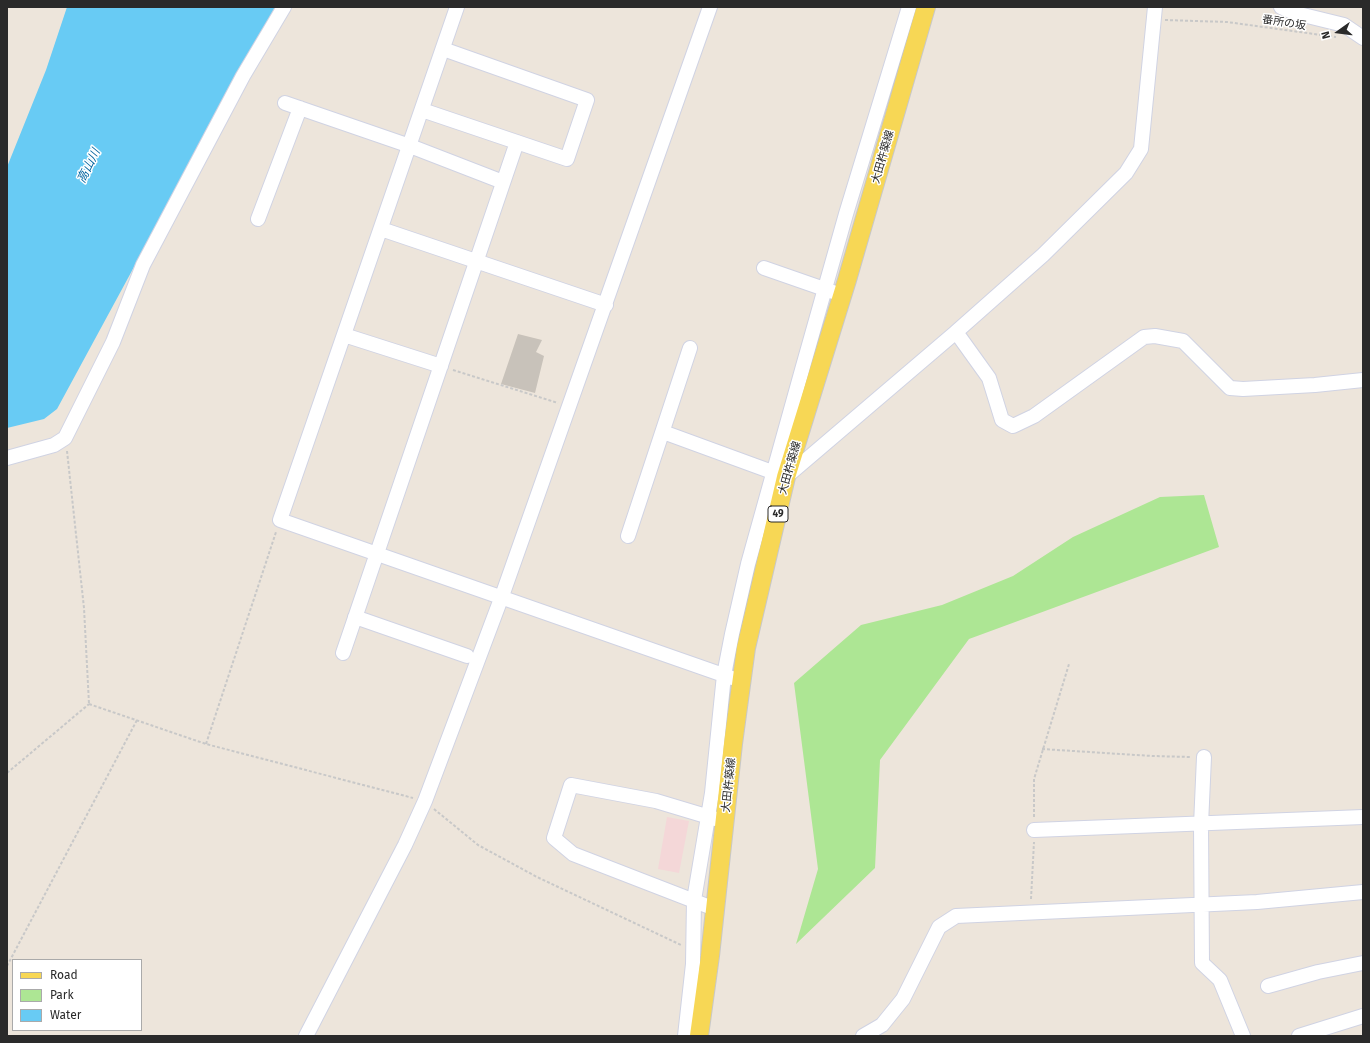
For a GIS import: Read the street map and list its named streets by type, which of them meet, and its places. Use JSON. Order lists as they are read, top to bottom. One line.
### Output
{"streets":{"main road":["大田杵築線","49"],"path":["番所の坂"]},"water":["高山川"],"legend":["Road","Park","Water"],"north":"left"}
